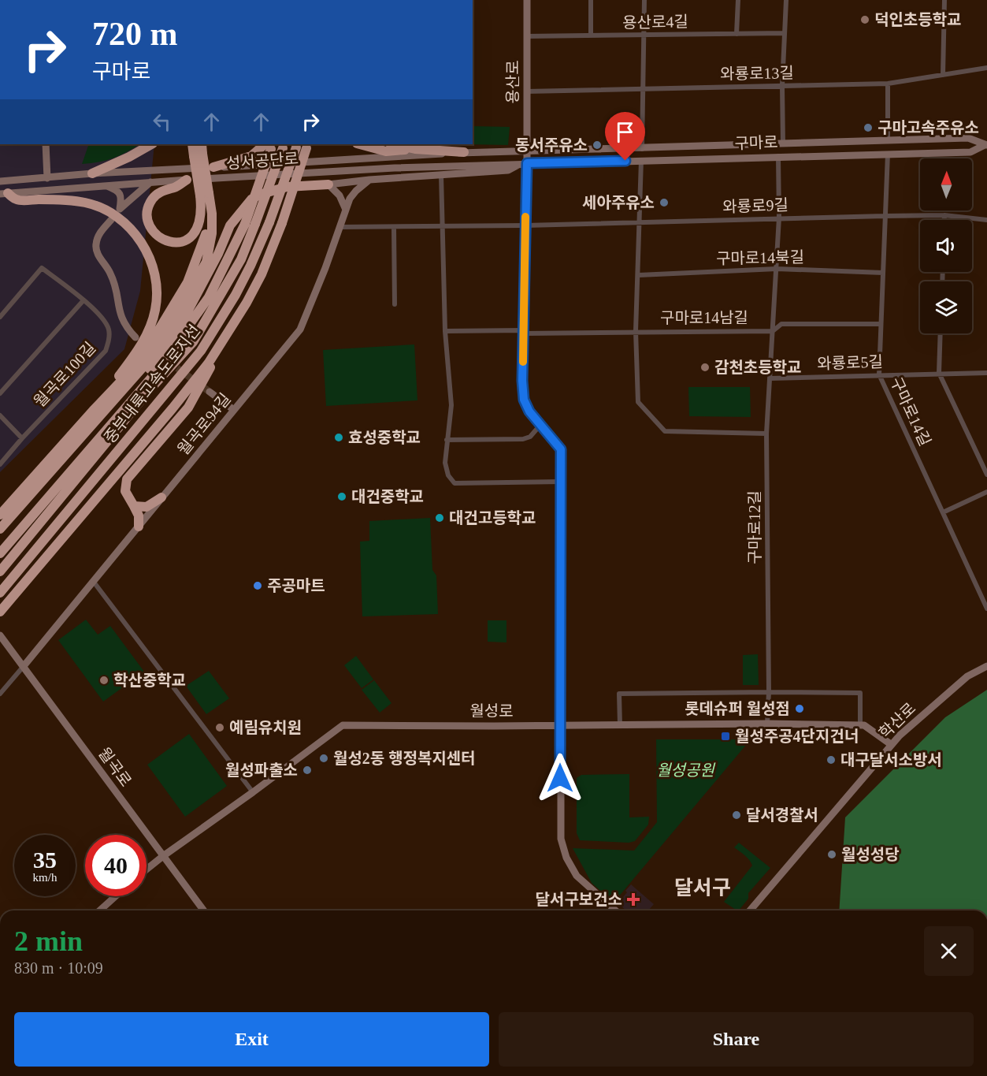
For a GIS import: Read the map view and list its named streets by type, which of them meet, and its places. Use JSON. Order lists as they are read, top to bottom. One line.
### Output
{"streets":{"highway":["중부내륙고속도로지선"],"main road":["용산로","구마로","성서공단로","월곡로94길","월성로","학산로","월곡로"],"street":["용산로4길","와룡로13길","와룡로9길","구마로14북길","구마로14남길","와룡로5길","월곡로100길","구마로14길","구마로12길"]},"crossings":[["용산로4길","용산로"],["와룡로13길","용산로"],["용산로","구마로"],["용산로","성서공단로"],["용산로","와룡로9길"],["용산로","구마로14남길"],["용산로","월성로"],["구마로","성서공단로"],["구마로","구마로14길"],["구마로","구마로12길"],["와룡로9길","구마로14길"],["와룡로9길","월곡로94길"],["와룡로9길","구마로12길"],["구마로14북길","구마로14길"],["구마로14북길","구마로12길"],["구마로14남길","구마로14길"],["구마로14남길","구마로12길"],["와룡로5길","구마로14길"],["와룡로5길","구마로12길"],["월곡로94길","월곡로"],["구마로12길","월성로"],["월성로","학산로"],["월성로","월곡로"]],"districts":["달서구"],"parks":["월성공원"],"places":{"other":["덕인초등학교","구마고속주유소","동서주유소","세아주유소","감천초등학교","효성중학교","대건중학교","대건고등학교","주공마트","학산중학교","롯데슈퍼 월성점","예림유치원","월성2동 행정복지센터","대구달서소방서","월성파출소","달서경찰서","월성성당"],"transit":["월성주공4단지건너"],"health":["달서구보건소"]},"north":"top","page":{"turn":["720 m","구마로"],"speed":"35 km/h","limit":"40","heading":["2 min","830 m · 10:09"],"buttons":["Exit","Share"]}}
